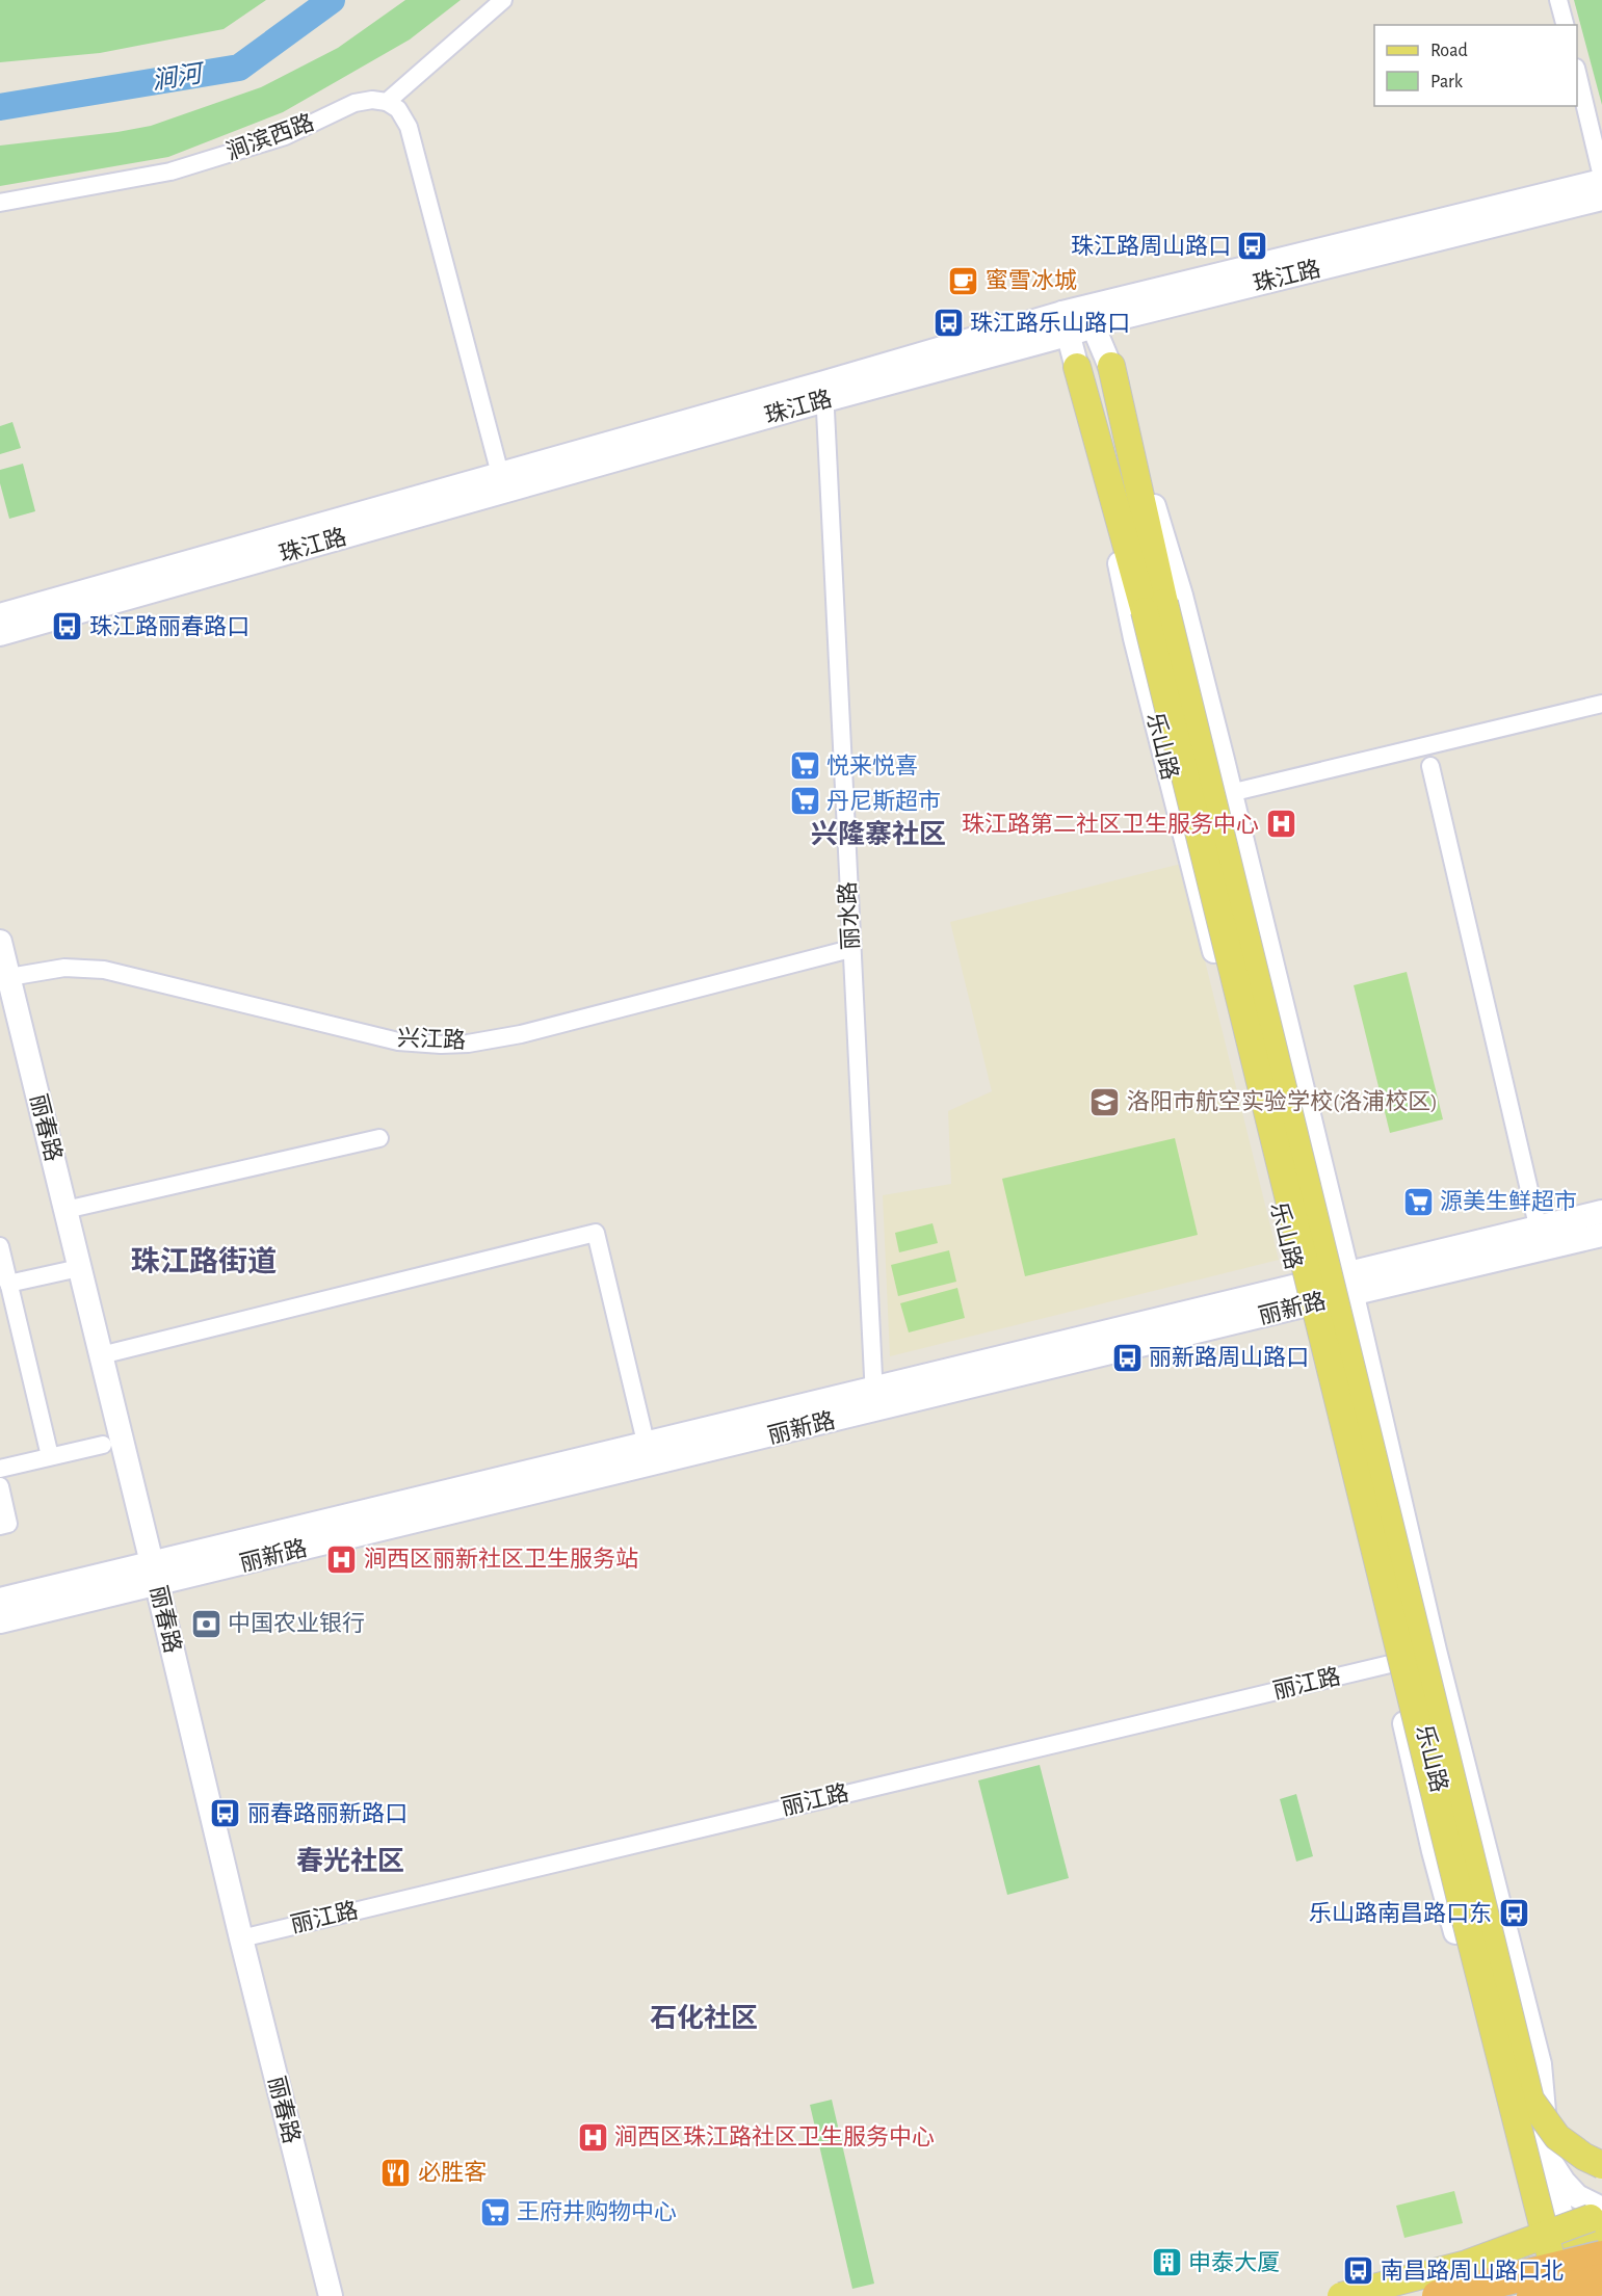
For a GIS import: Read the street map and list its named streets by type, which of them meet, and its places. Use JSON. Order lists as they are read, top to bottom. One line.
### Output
{"streets":{"main road":["珠江路","乐山路","丽春路","丽新路"],"street":["涧滨西路","丽水路","兴江路","丽江路"]},"crossings":[["珠江路","乐山路"],["珠江路","丽水路"],["乐山路","丽新路"],["乐山路","丽江路"],["丽水路","兴江路"],["丽水路","丽新路"],["兴江路","丽春路"],["丽春路","丽新路"],["丽春路","丽江路"]],"districts":["兴隆寨社区","珠江路街道","春光社区","石化社区"],"water":["涧河"],"places":{"bus stop":["珠江路周山路口","珠江路乐山路口","珠江路丽春路口","丽新路周山路口","丽春路丽新路口","乐山路南昌路口东","南昌路周山路口北"],"cafe":["蜜雪冰城"],"supermarket":["悦来悦喜","丹尼斯超市","源美生鲜超市","王府井购物中心"],"hospital":["珠江路第二社区卫生服务中心","涧西区丽新社区卫生服务站","涧西区珠江路社区卫生服务中心"],"school or university":["洛阳市航空实验学校(洛浦校区)"],"bank":["中国农业银行"],"restaurant":["必胜客"],"building":["申泰大厦"]},"legend":["Road","Park"]}
